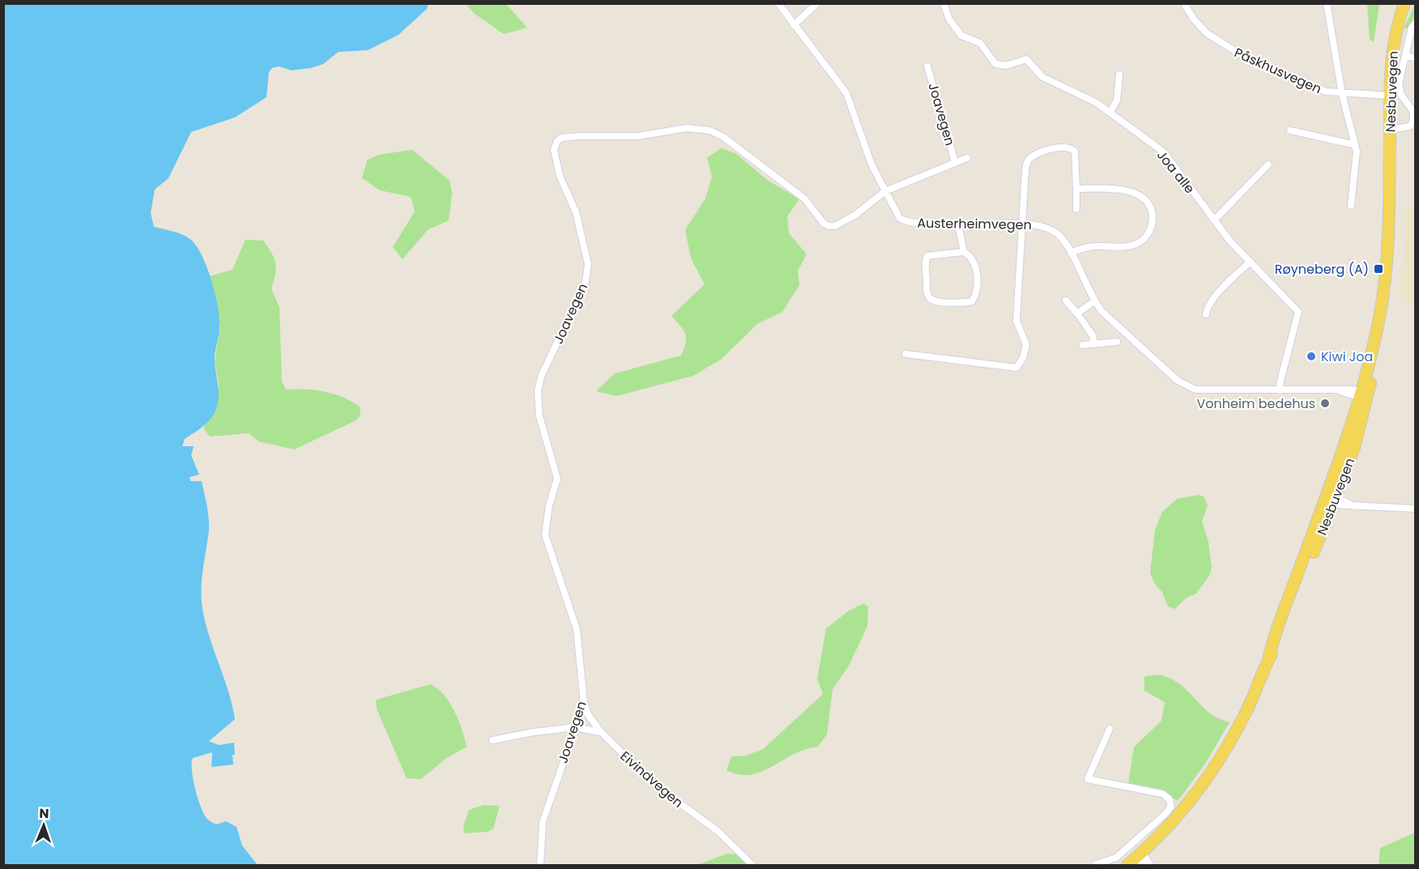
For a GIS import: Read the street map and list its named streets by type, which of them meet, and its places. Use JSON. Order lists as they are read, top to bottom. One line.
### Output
{"streets":{"main road":["Nesbuvegen"],"street":["Påskhusvegen","Joavegen","Joa alle","Austerheimvegen","Eivindvegen"]},"crossings":[["Påskhusvegen","Nesbuvegen"],["Nesbuvegen","Austerheimvegen"],["Joavegen","Austerheimvegen"],["Joavegen","Eivindvegen"],["Joa alle","Austerheimvegen"]],"places":{"transit":["Røyneberg (A)"],"other":["Kiwi Joa","Vonheim bedehus"]},"north":"top"}
